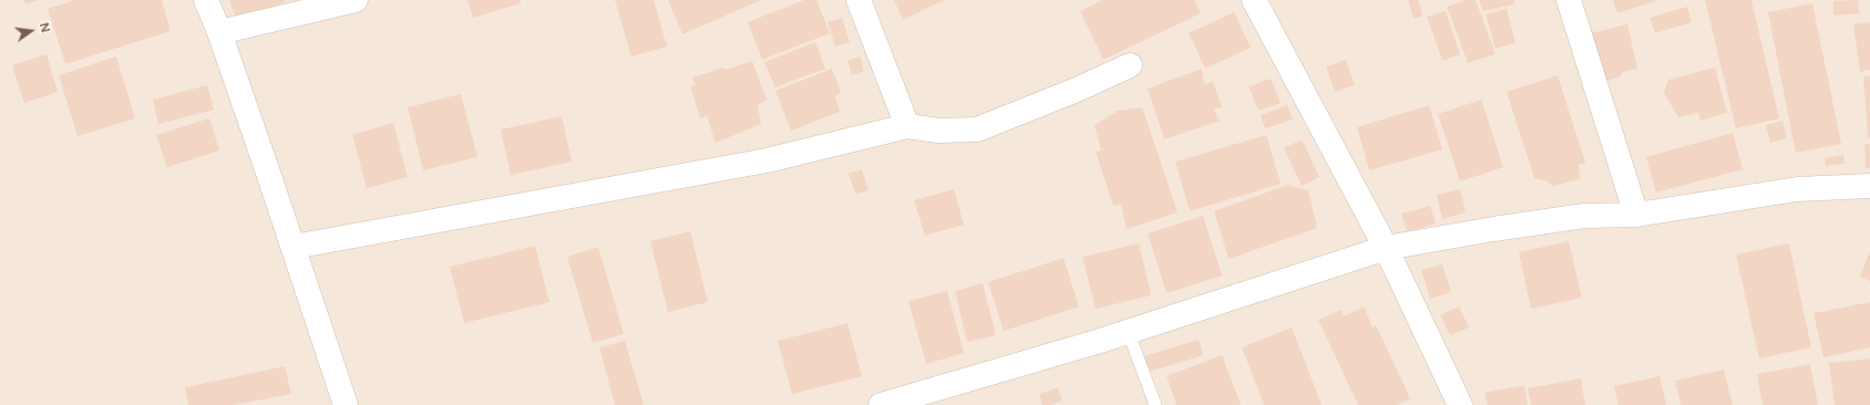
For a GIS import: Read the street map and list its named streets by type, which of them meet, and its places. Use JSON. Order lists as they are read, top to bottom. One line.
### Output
{"north":"right"}
